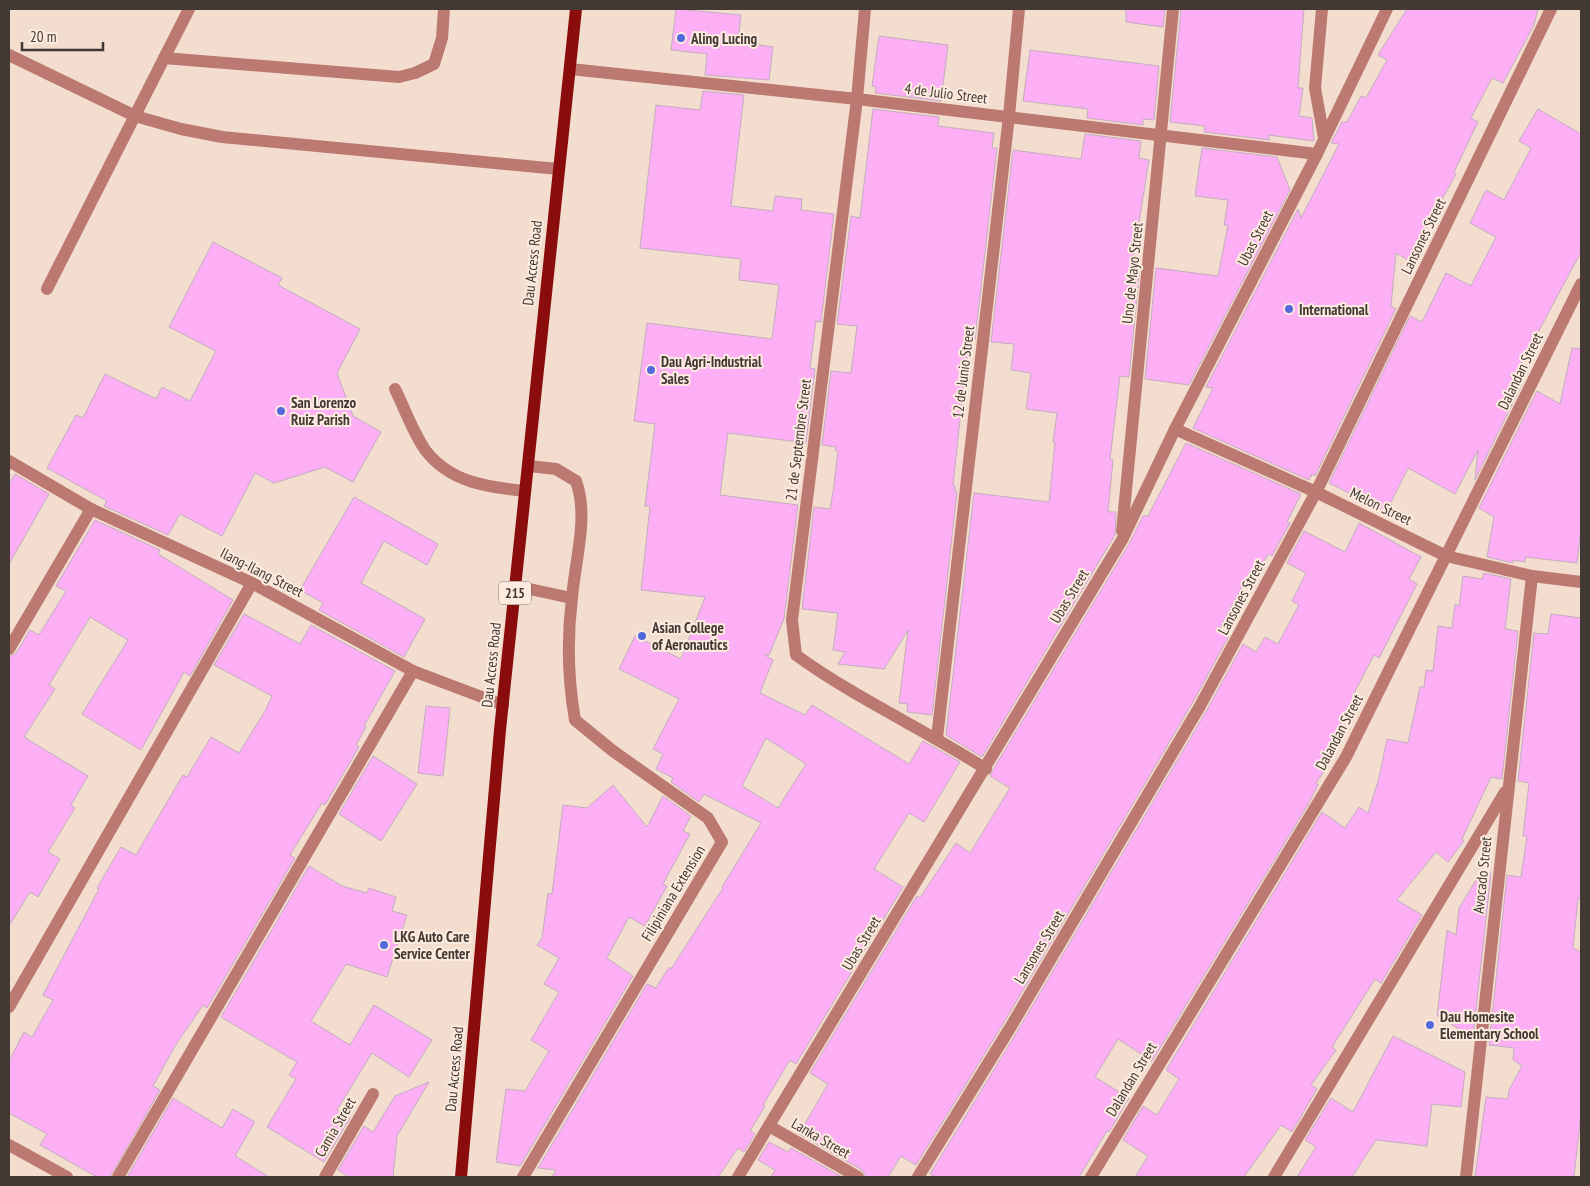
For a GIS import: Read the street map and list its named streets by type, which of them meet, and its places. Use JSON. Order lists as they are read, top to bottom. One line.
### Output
{"streets":{"main road":["Dau Access Road","215"],"street":["4 de Julio Street","Lansones Street","Ubas Street","Uno de Mayo Street","Dalandan Street","12 de Junio Street","21 de Septembre Street","Melon Street","Ilang-Ilang Street","Avocado Street","Filipiniana Extension","Camia Street","Lanka Street"]},"crossings":[["4 de Julio Street","Ubas Street"],["4 de Julio Street","Dau Access Road"],["4 de Julio Street","Uno de Mayo Street"],["4 de Julio Street","12 de Junio Street"],["4 de Julio Street","21 de Septembre Street"],["Lansones Street","Melon Street"],["Ubas Street","Uno de Mayo Street"],["Ubas Street","21 de Septembre Street"],["Ubas Street","Melon Street"],["Ubas Street","Lanka Street"],["Dau Access Road","Ilang-Ilang Street"],["Dalandan Street","Melon Street"],["12 de Junio Street","21 de Septembre Street"],["Melon Street","Avocado Street"]],"places":["Aling Lucing","International","Dau Agri-Industrial Sales","San Lorenzo Ruiz Parish","Asian College of Aeronautics","LKG Auto Care Service Center","Dau Homesite Elementary School"],"scale_bar":"20 m"}
